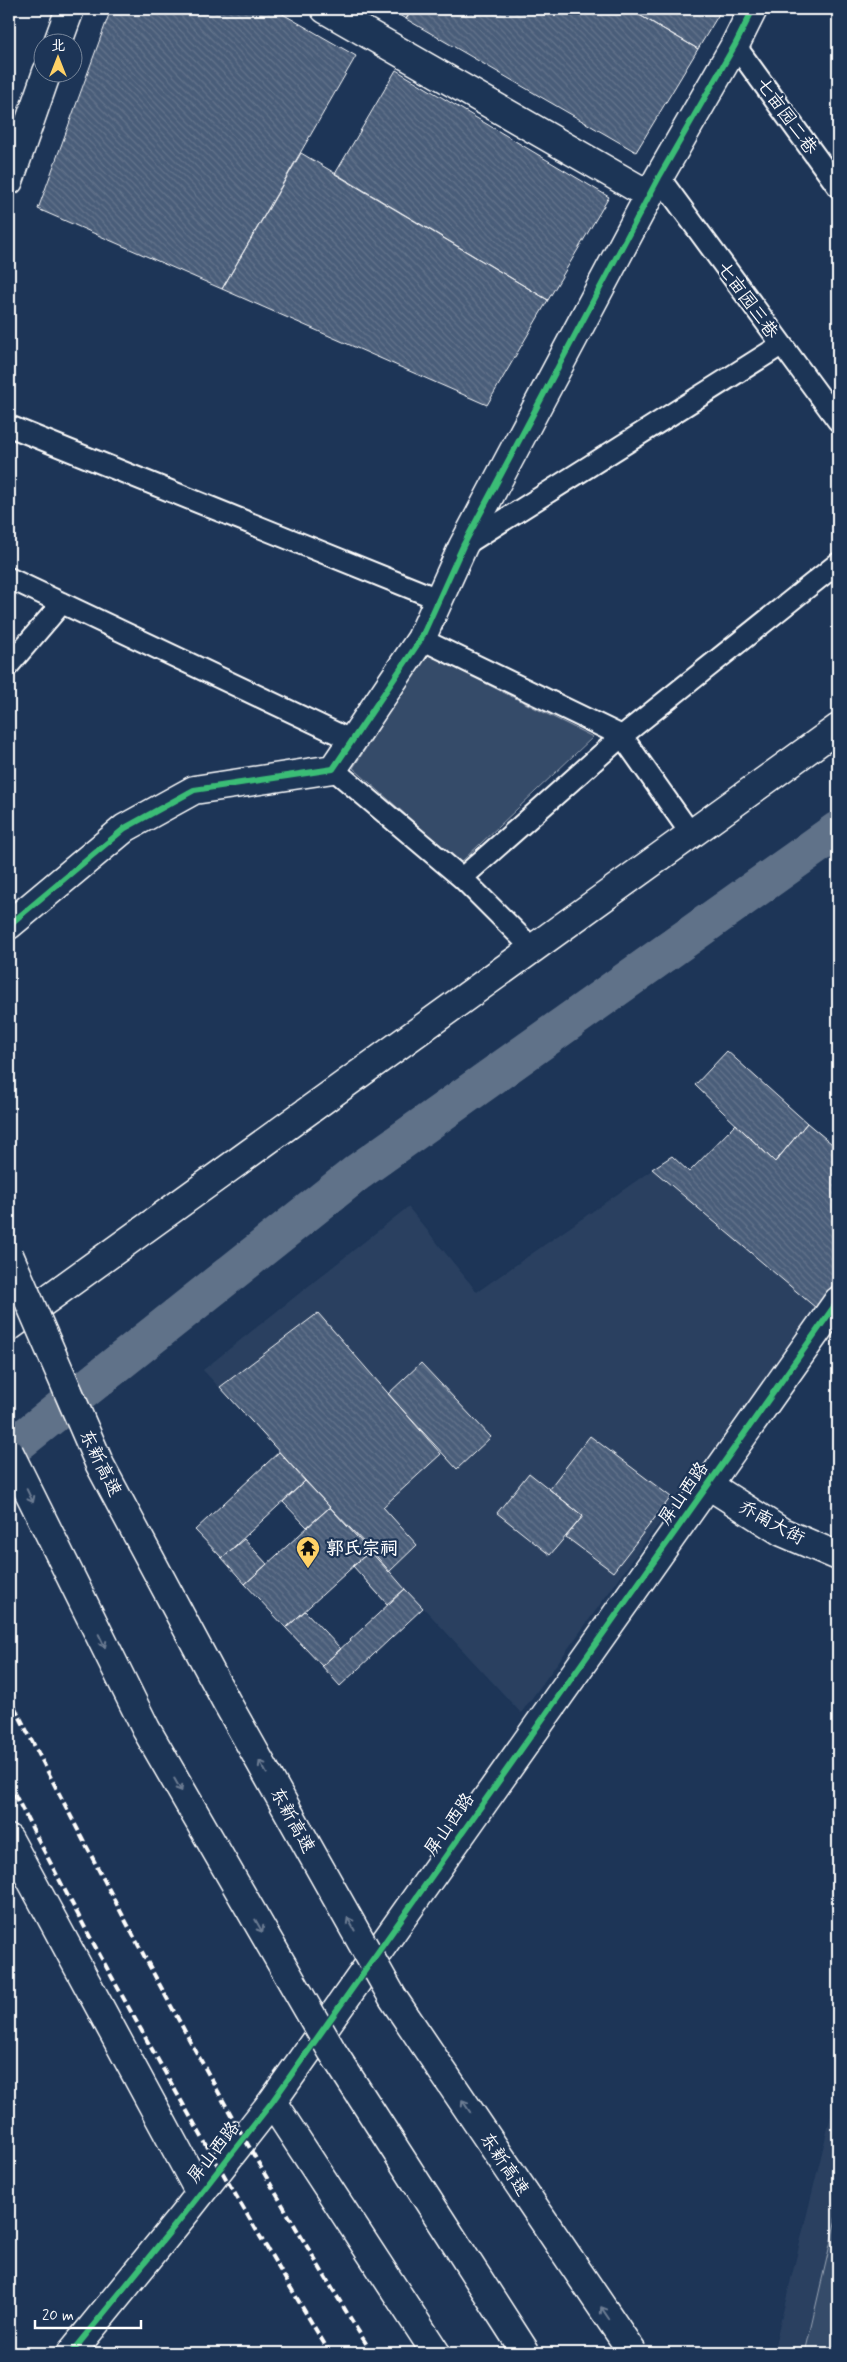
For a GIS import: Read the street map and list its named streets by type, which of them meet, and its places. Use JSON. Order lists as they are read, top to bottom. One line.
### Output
{"streets":{"main road":["东新高速","屏山西路","乔南大街"],"lane":["七亩园二巷","七亩园三巷"]},"crossings":[["屏山西路","乔南大街"]],"places":{"temple":["郭氏宗祠"]},"scale_bar":"20 m","north":"top"}
